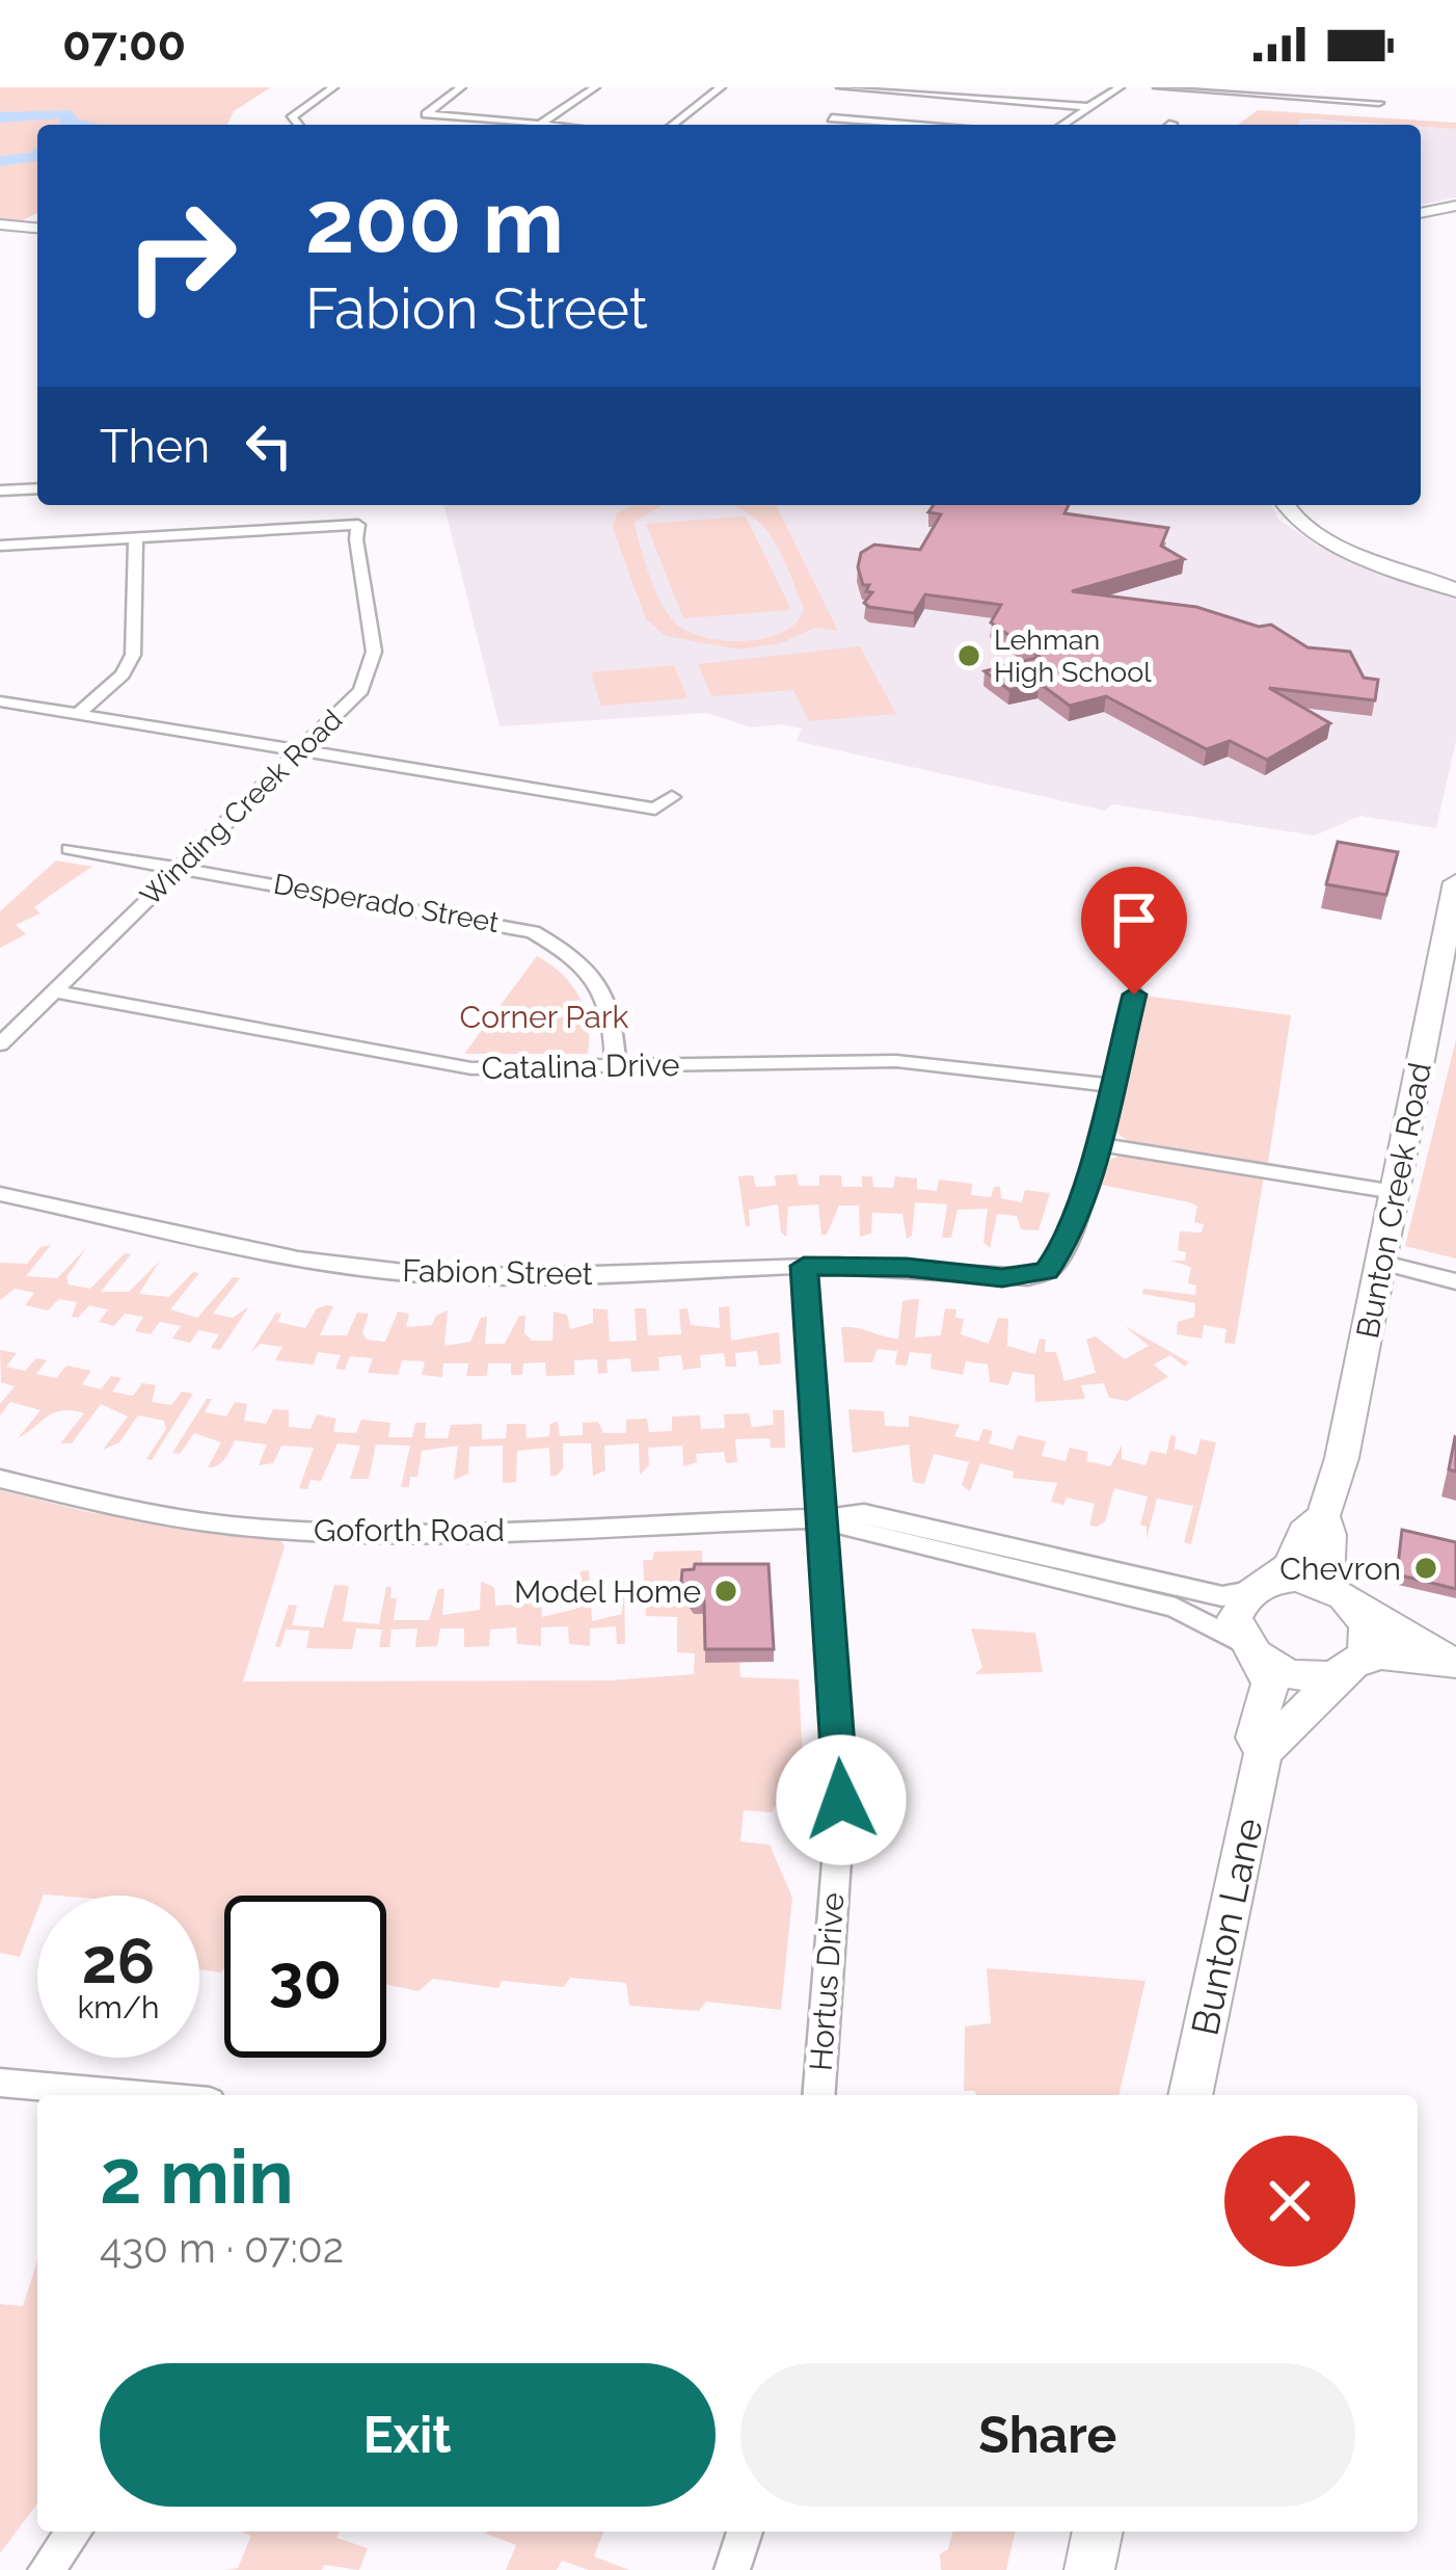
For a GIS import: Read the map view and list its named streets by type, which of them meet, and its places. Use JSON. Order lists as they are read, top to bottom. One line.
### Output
{"streets":{"street":["Winding Creek Road","Desperado Street","Catalina Drive","Bunton Creek Road","Fabion Street","Goforth Road","Bunton Lane","Hortus Drive"]},"crossings":[["Winding Creek Road","Desperado Street"],["Winding Creek Road","Catalina Drive"],["Desperado Street","Catalina Drive"],["Bunton Creek Road","Goforth Road"],["Bunton Creek Road","Bunton Lane"],["Fabion Street","Hortus Drive"],["Goforth Road","Bunton Lane"],["Goforth Road","Hortus Drive"]],"parks":["Corner Park"],"places":["Lehman High School","Chevron","Model Home"],"page":{"status":"07:00","turn":["200 m","Fabion Street"],"then":"Then","speed":"26 km/h","limit":"30","heading":["2 min","430 m · 07:02"],"buttons":["Exit","Share"]}}
